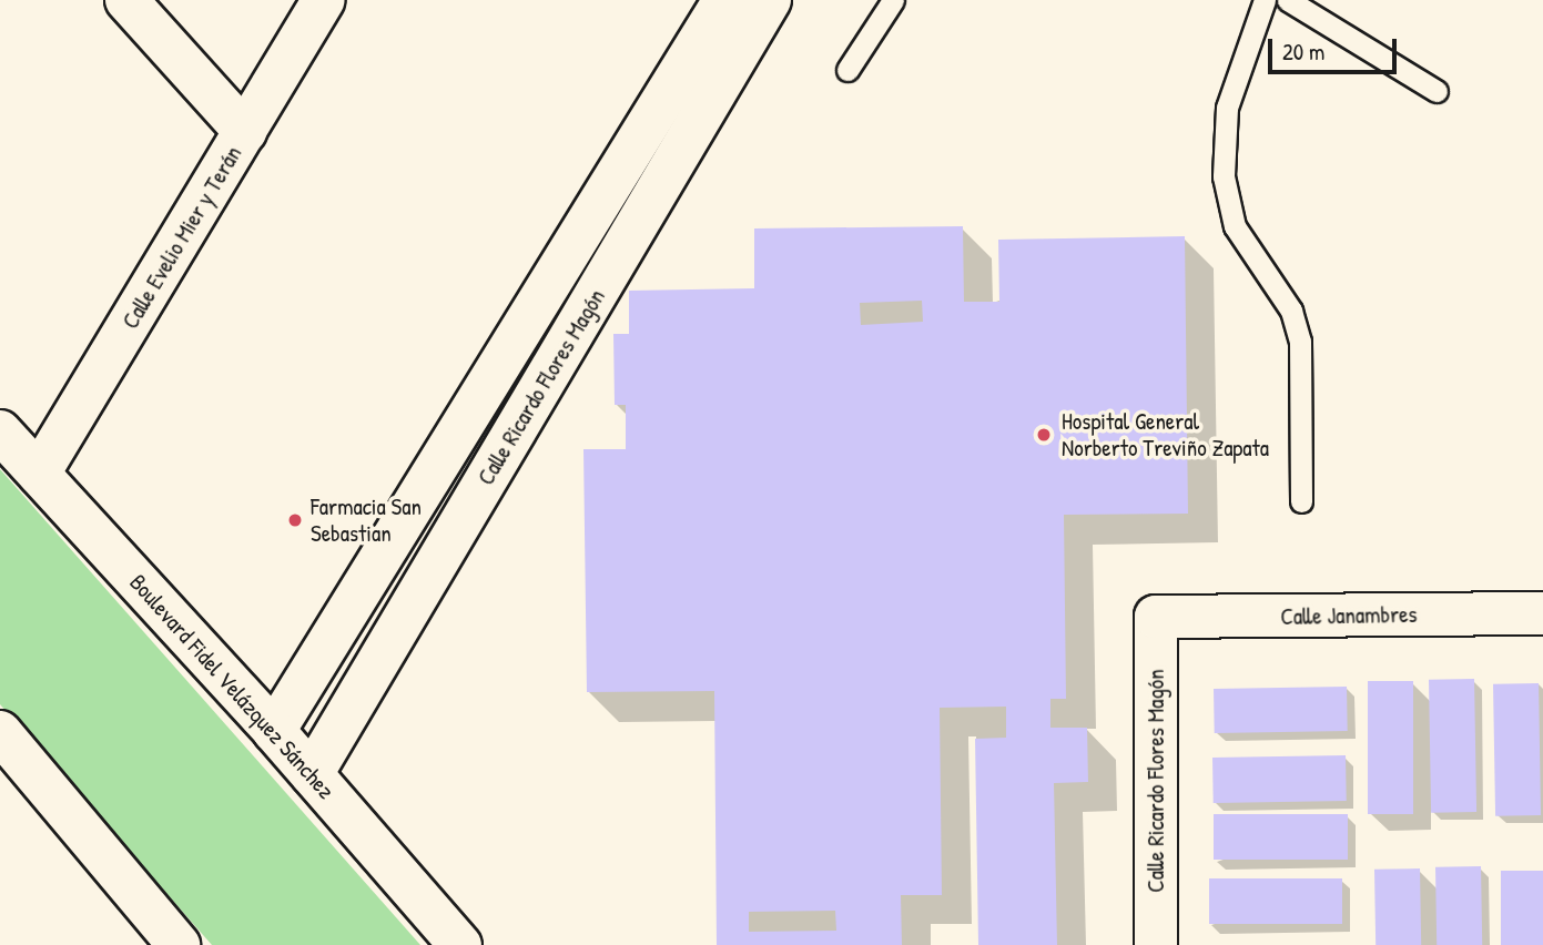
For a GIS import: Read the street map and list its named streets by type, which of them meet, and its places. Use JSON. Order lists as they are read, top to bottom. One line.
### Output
{"streets":{"street":["Calle Evelio Mier y Terán","Calle Ricardo Flores Magón","Calle Janambres","Boulevard Fidel Velázquez Sánchez"]},"crossings":[["Calle Evelio Mier y Terán","Boulevard Fidel Velázquez Sánchez"],["Calle Ricardo Flores Magón","Calle Janambres"],["Calle Ricardo Flores Magón","Boulevard Fidel Velázquez Sánchez"]],"places":["Hospital General Norberto Treviño Zapata","Farmacia San Sebastian"],"scale_bar":"20 m"}
